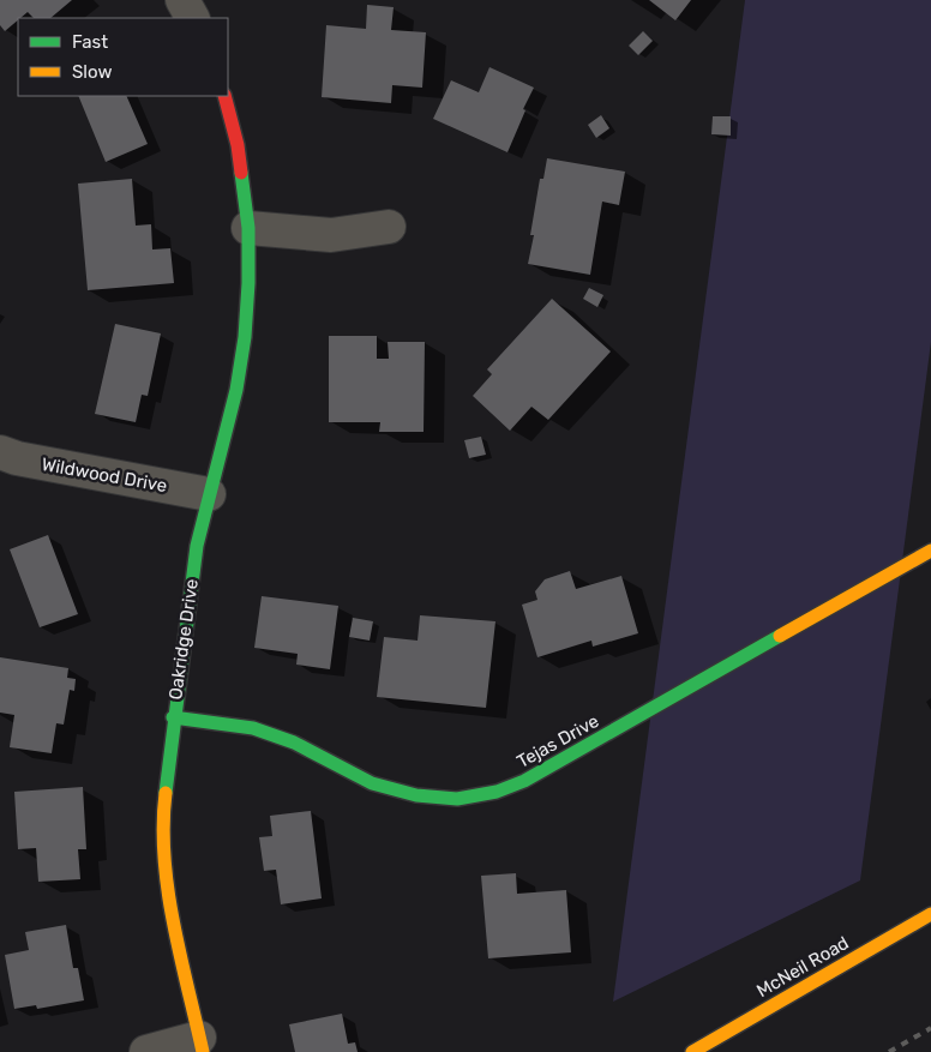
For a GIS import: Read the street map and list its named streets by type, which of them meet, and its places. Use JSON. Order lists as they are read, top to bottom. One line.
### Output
{"streets":{"street":["Wildwood Drive","Oakridge Drive","Tejas Drive","McNeil Road"]},"crossings":[["Wildwood Drive","Oakridge Drive"],["Oakridge Drive","Tejas Drive"]],"legend":["Fast","Slow"]}
